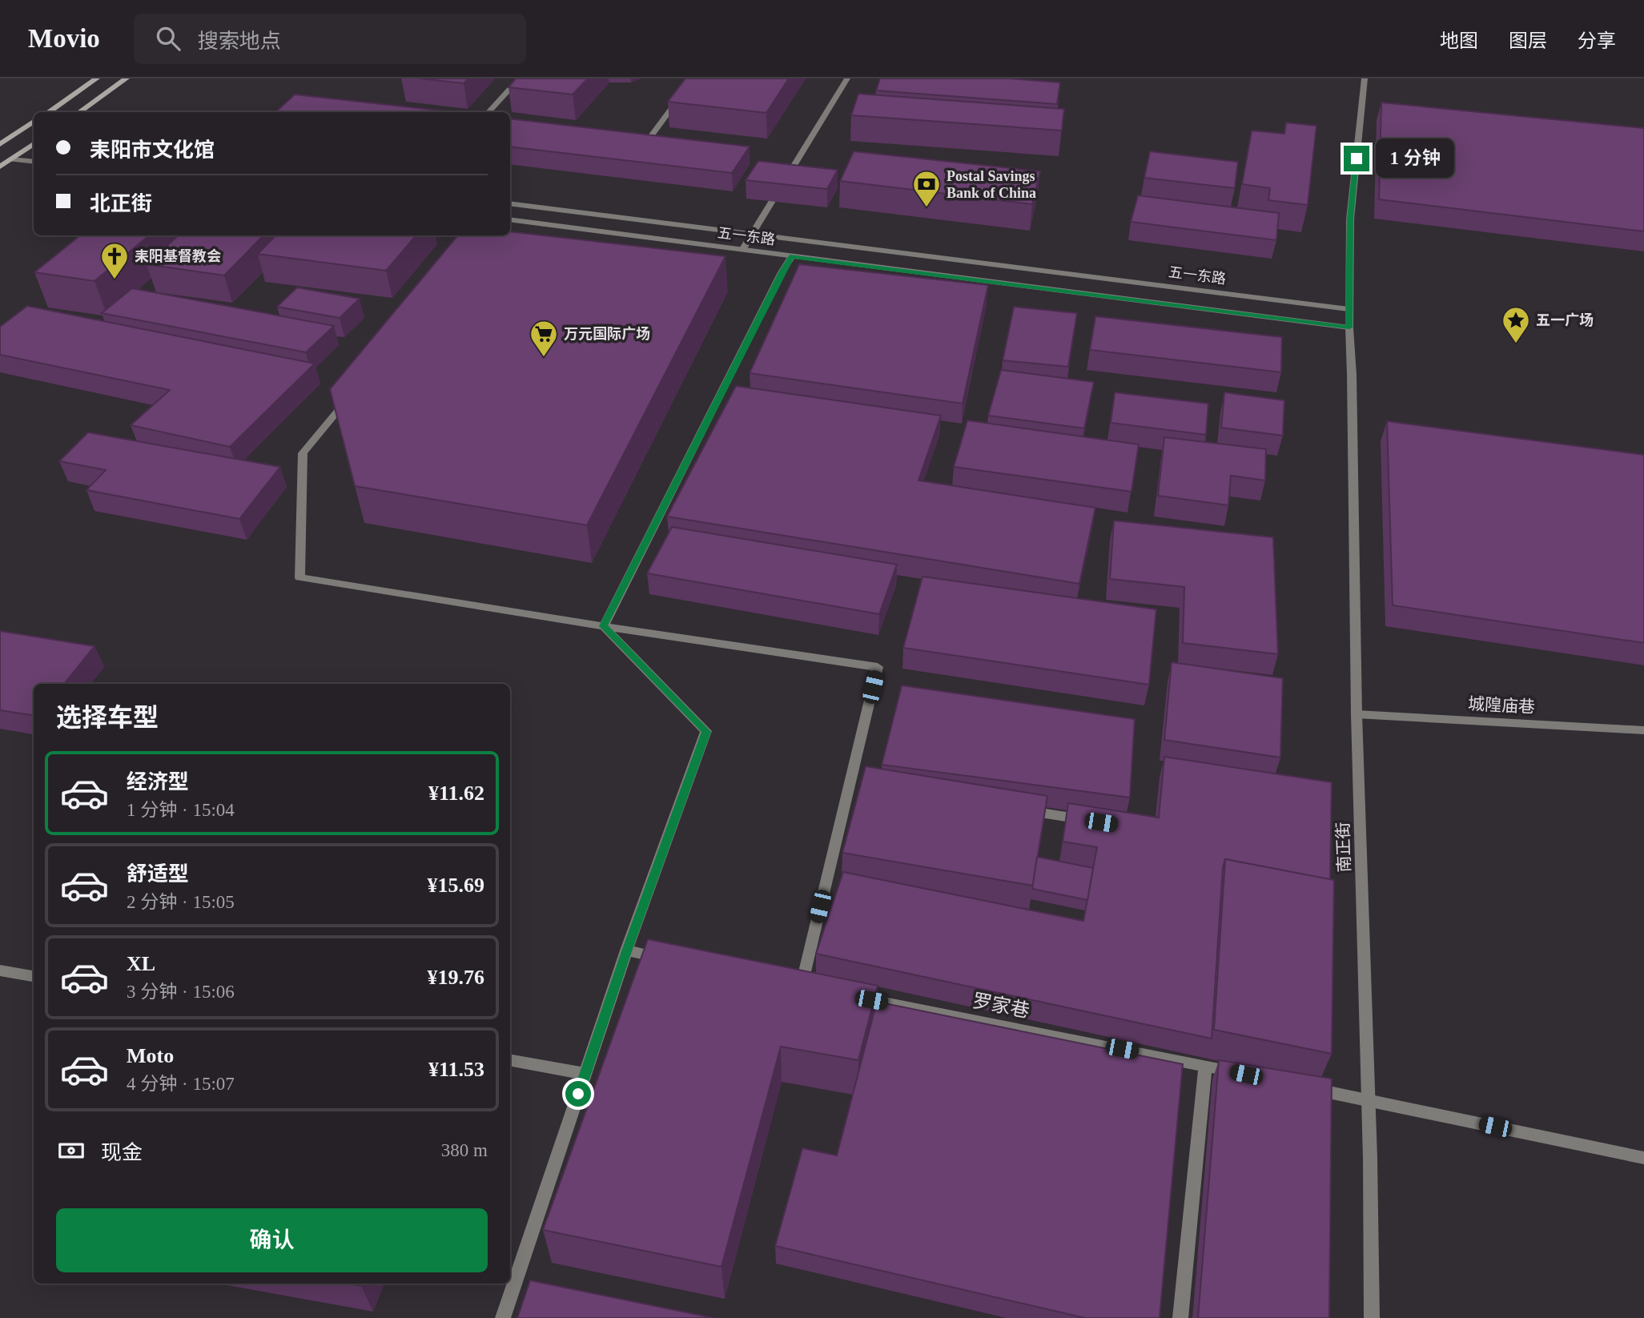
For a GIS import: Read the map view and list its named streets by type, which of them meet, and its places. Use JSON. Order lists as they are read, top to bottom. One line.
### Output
{"streets":{"street":["五一东路","城隍庙巷","南正街","罗家巷"]},"crossings":[["五一东路","南正街"],["城隍庙巷","南正街"]],"places":{"bank":["Postal Savings Bank of China"],"church":["耒阳基督教会"],"place":["五一广场"],"supermarket":["万元国际广场"]},"page":{"header":"Movio","search":"搜索地点","nav":["地图","图层","分享"],"banner":["耒阳市文化馆","北正街"],"bubble":"1 分钟","heading":"选择车型","list":[{"name":"经济型","note":"1 分钟 · 15:04","value":"¥11.62"},{"name":"舒适型","note":"2 分钟 · 15:05","value":"¥15.69"},{"name":"XL","note":"3 分钟 · 15:06","value":"¥19.76"},{"name":"Moto","note":"4 分钟 · 15:07","value":"¥11.53"}],"pay":["现金","380 m"],"buttons":"确认"}}
